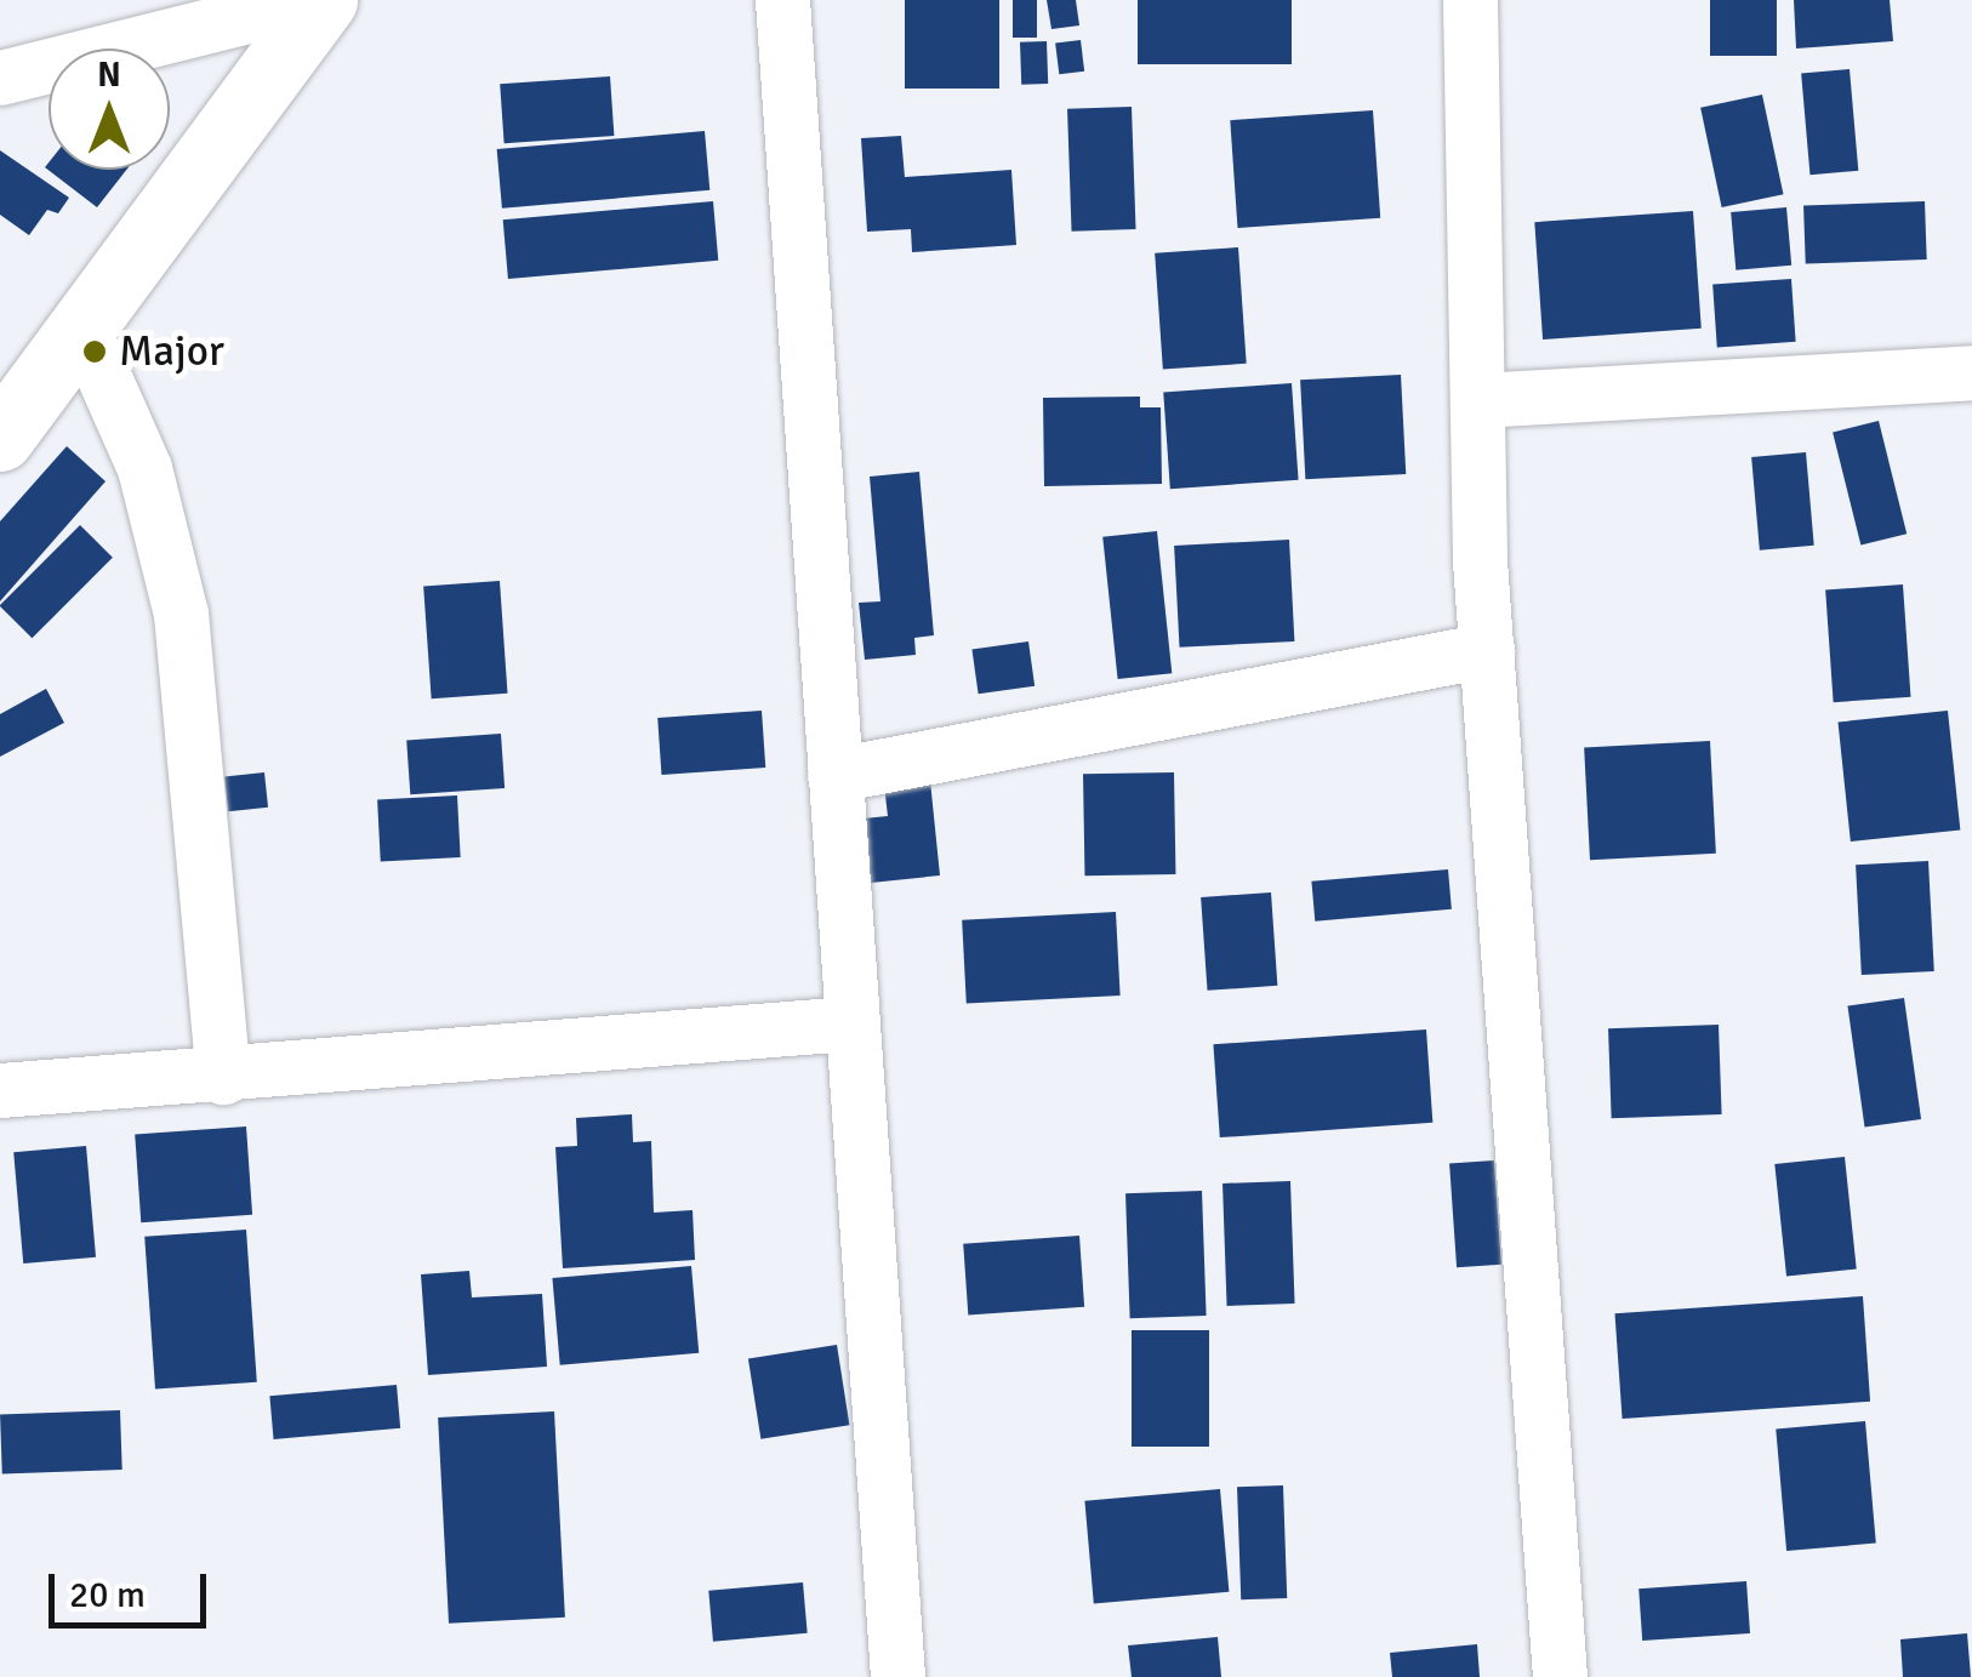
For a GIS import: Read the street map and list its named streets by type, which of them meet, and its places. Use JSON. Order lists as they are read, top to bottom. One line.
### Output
{"places":["Major"],"scale_bar":"20 m","north":"top"}
